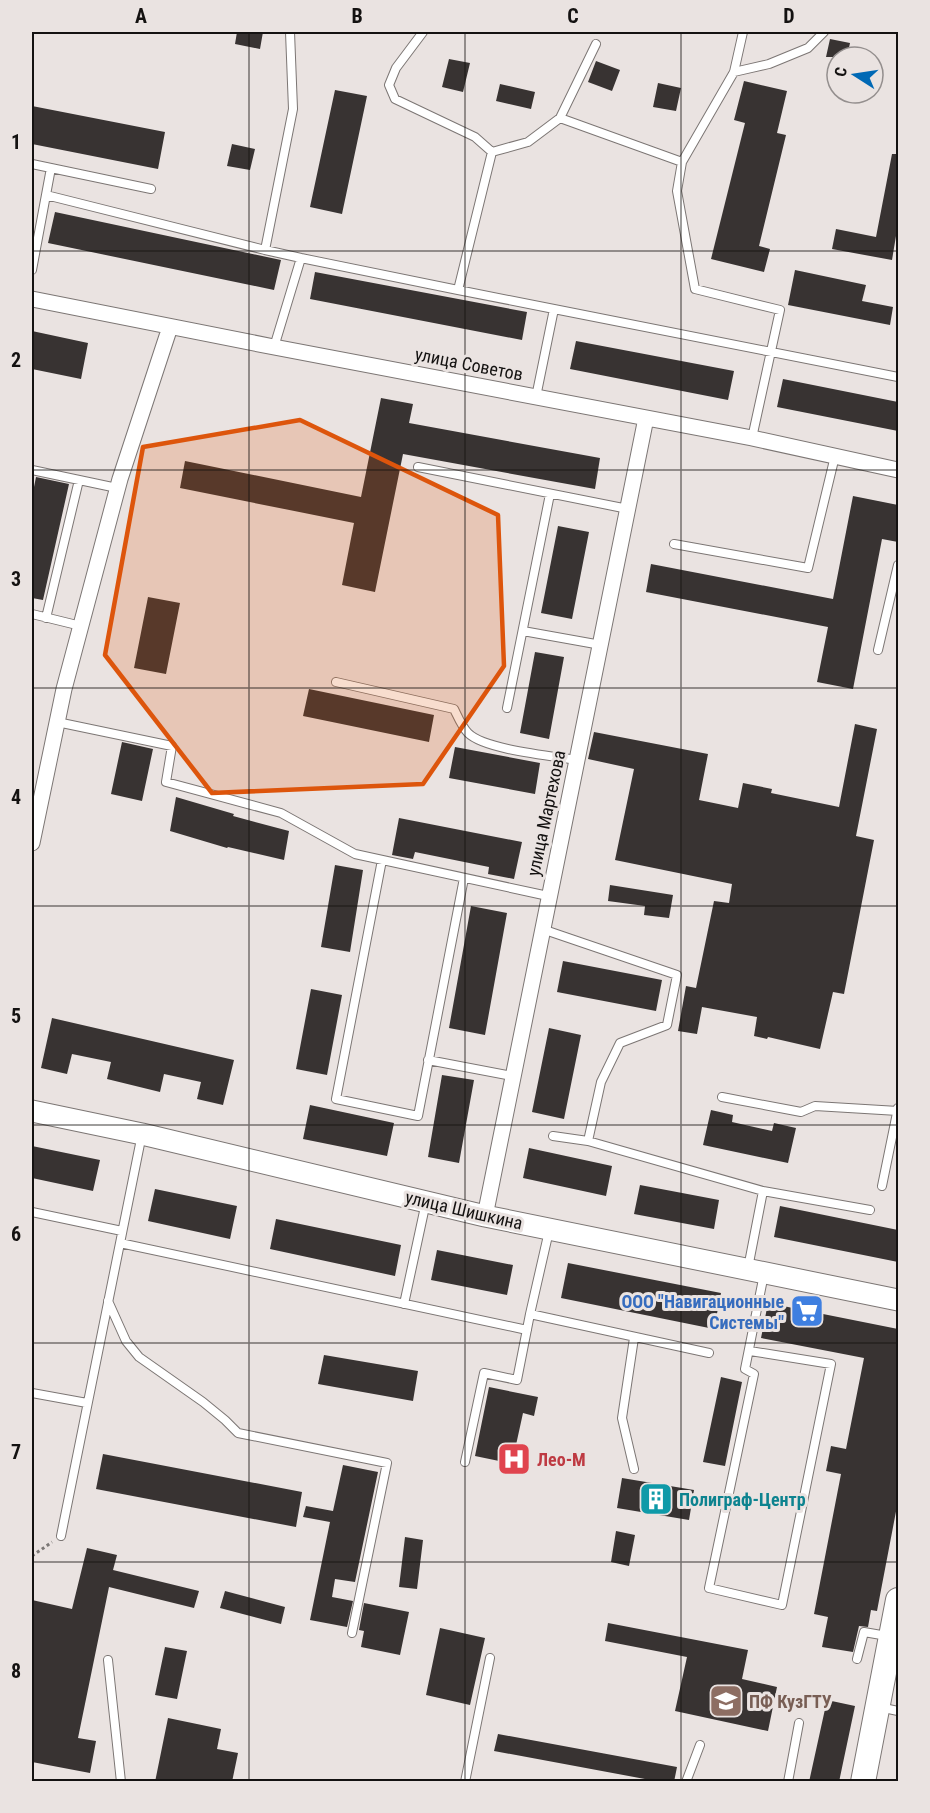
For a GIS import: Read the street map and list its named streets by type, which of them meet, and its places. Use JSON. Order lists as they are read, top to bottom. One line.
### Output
{"streets":{"main road":["улица Шишкина"],"street":["улица Советов","улица Мартехова"]},"crossings":[["улица Советов","улица Мартехова"],["улица Мартехова","улица Шишкина"]],"places":{"supermarket":["ООО \"Навигационные Системы\""],"hospital":["Лео-М"],"building":["Полиграф-Центр"],"school or university":["ПФ КузГТУ"]},"north":"left","grid":{"columns":["A","B","C","D"],"rows":["1","2","3","4","5","6","7","8"]}}
